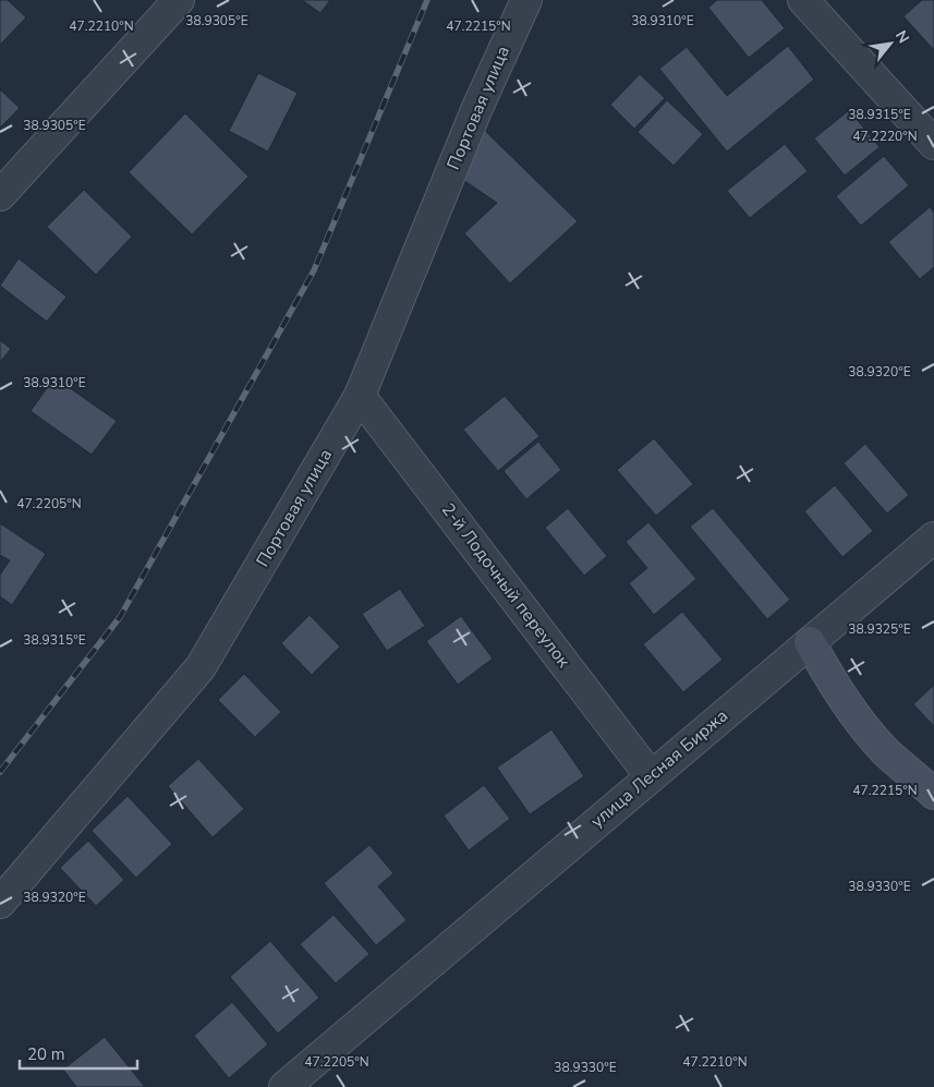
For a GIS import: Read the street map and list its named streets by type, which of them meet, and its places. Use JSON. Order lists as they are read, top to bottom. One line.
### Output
{"streets":{"street":["Портовая улица","2-й Лодочный переулок","улица Лесная Биржа"]},"crossings":[["Портовая улица","2-й Лодочный переулок"],["2-й Лодочный переулок","улица Лесная Биржа"]],"scale_bar":"20 m","north":"top right","coordinates":["38.9305°E","38.9310°E","47.2210°N","47.2215°N","38.9315°E","47.2220°N","38.9320°E","47.2205°N","38.9325°E","38.9330°E"]}
